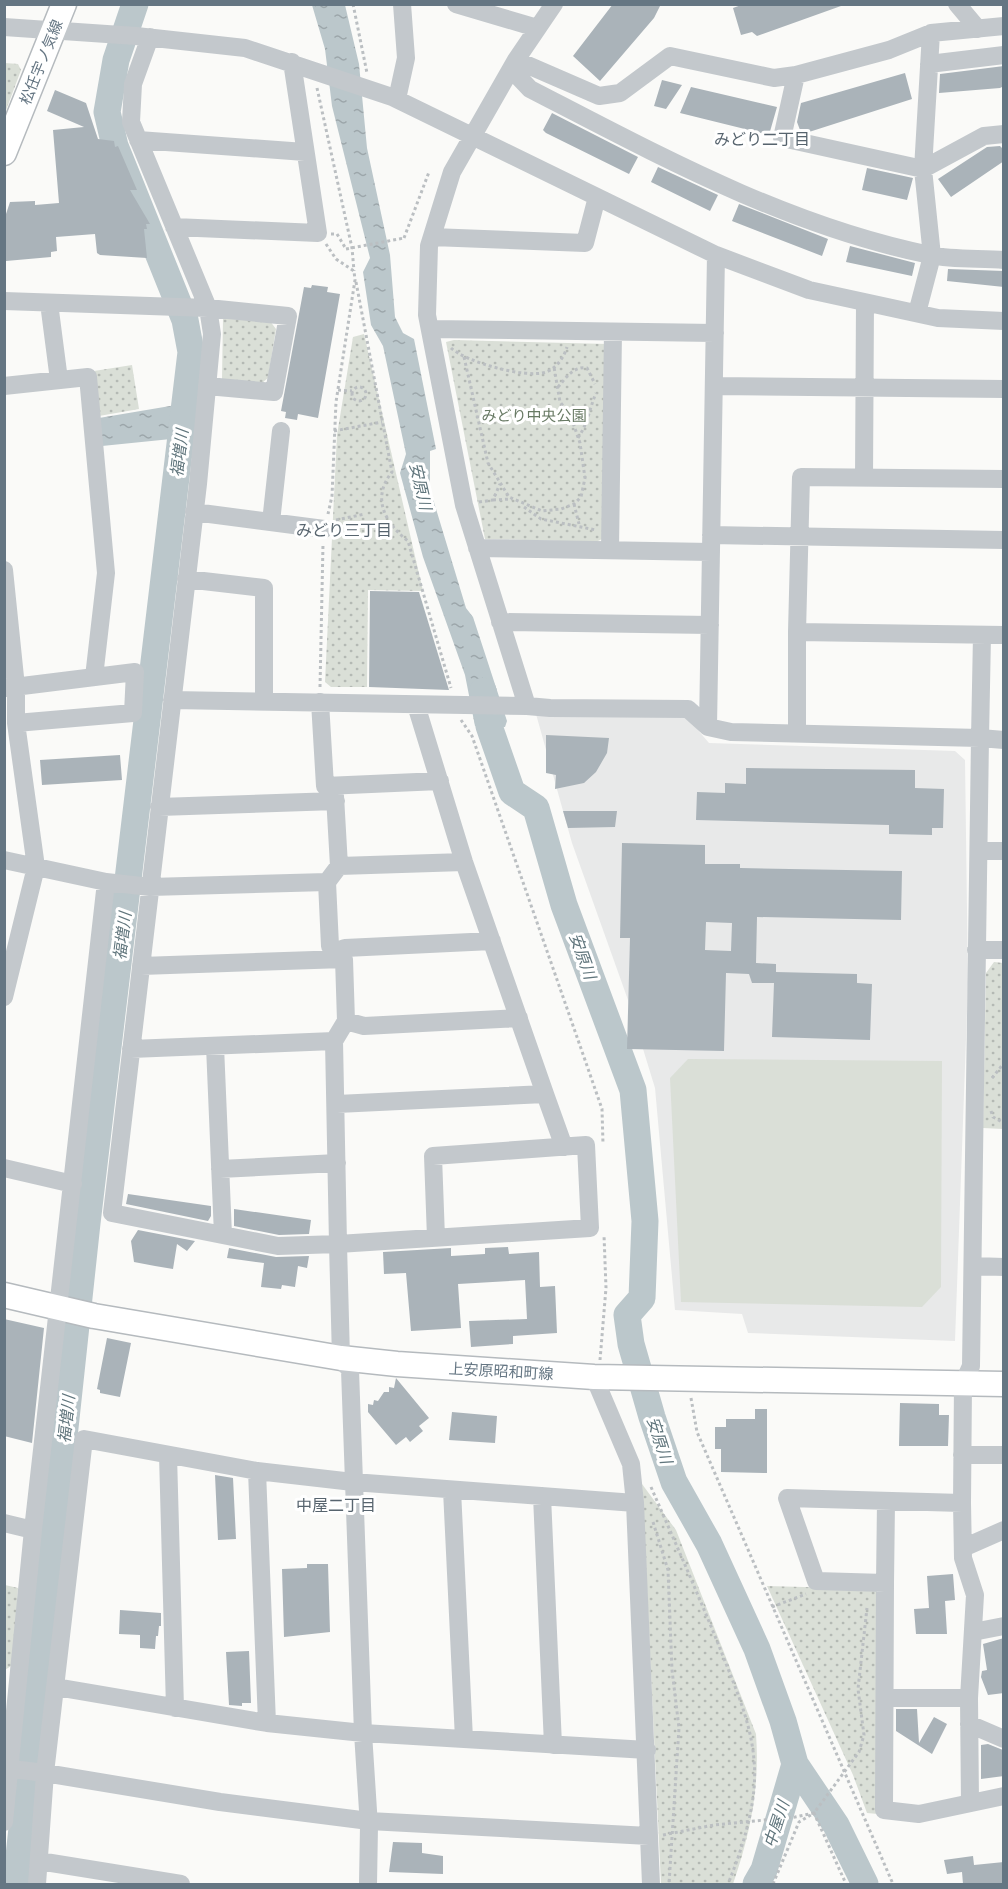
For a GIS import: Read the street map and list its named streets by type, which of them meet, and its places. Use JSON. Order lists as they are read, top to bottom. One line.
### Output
{"streets":{"main road":["松任宇ノ気線","上安原昭和町線"]},"districts":["みどり二丁目","みどり三丁目","中屋二丁目"],"water":["福増川","安原川","中屋川"],"parks":["みどり中央公園"]}
